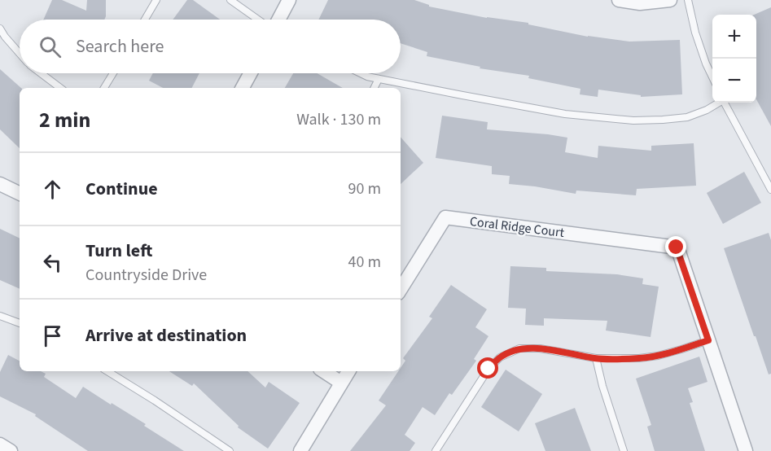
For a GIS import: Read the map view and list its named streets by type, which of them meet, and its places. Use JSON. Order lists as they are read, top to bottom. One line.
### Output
{"streets":{"street":["Coral Ridge Court"]},"page":{"map_buttons":["+","−"],"search":"Search here","heading":["2 min","Walk · 130 m"],"list":[["Continue","90 m"],["Turn left","Countryside Drive","40 m"],"Arrive at destination"]}}
